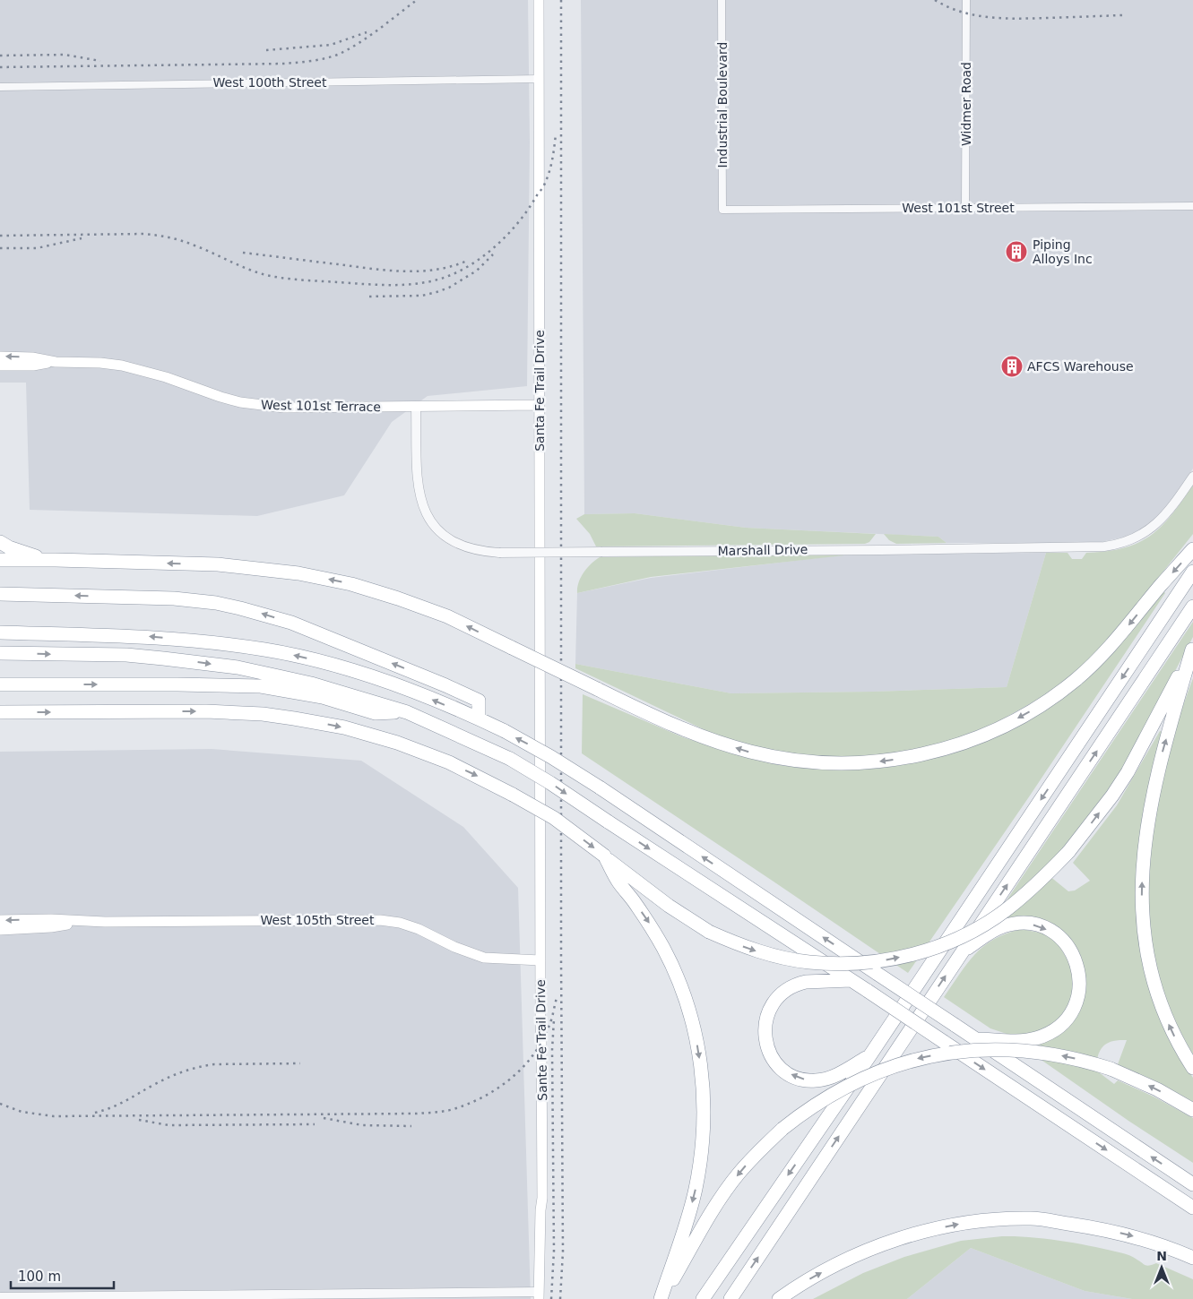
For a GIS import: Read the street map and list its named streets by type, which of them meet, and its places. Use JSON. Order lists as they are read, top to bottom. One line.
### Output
{"streets":{"main road":["Santa Fe Trail Drive","West 101st Terrace","West 105th Street","Sante Fe Trail Drive"],"street":["West 100th Street","Widmer Road","Industrial Boulevard","West 101st Street","Marshall Drive"]},"crossings":[["West 100th Street","Santa Fe Trail Drive"],["Widmer Road","West 101st Street"],["Industrial Boulevard","West 101st Street"],["Santa Fe Trail Drive","West 101st Terrace"],["Santa Fe Trail Drive","Sante Fe Trail Drive"],["West 101st Terrace","Marshall Drive"],["West 105th Street","Sante Fe Trail Drive"]],"places":{"building":["Piping Alloys Inc","AFCS Warehouse"]},"scale_bar":"100 m","north":"top"}
